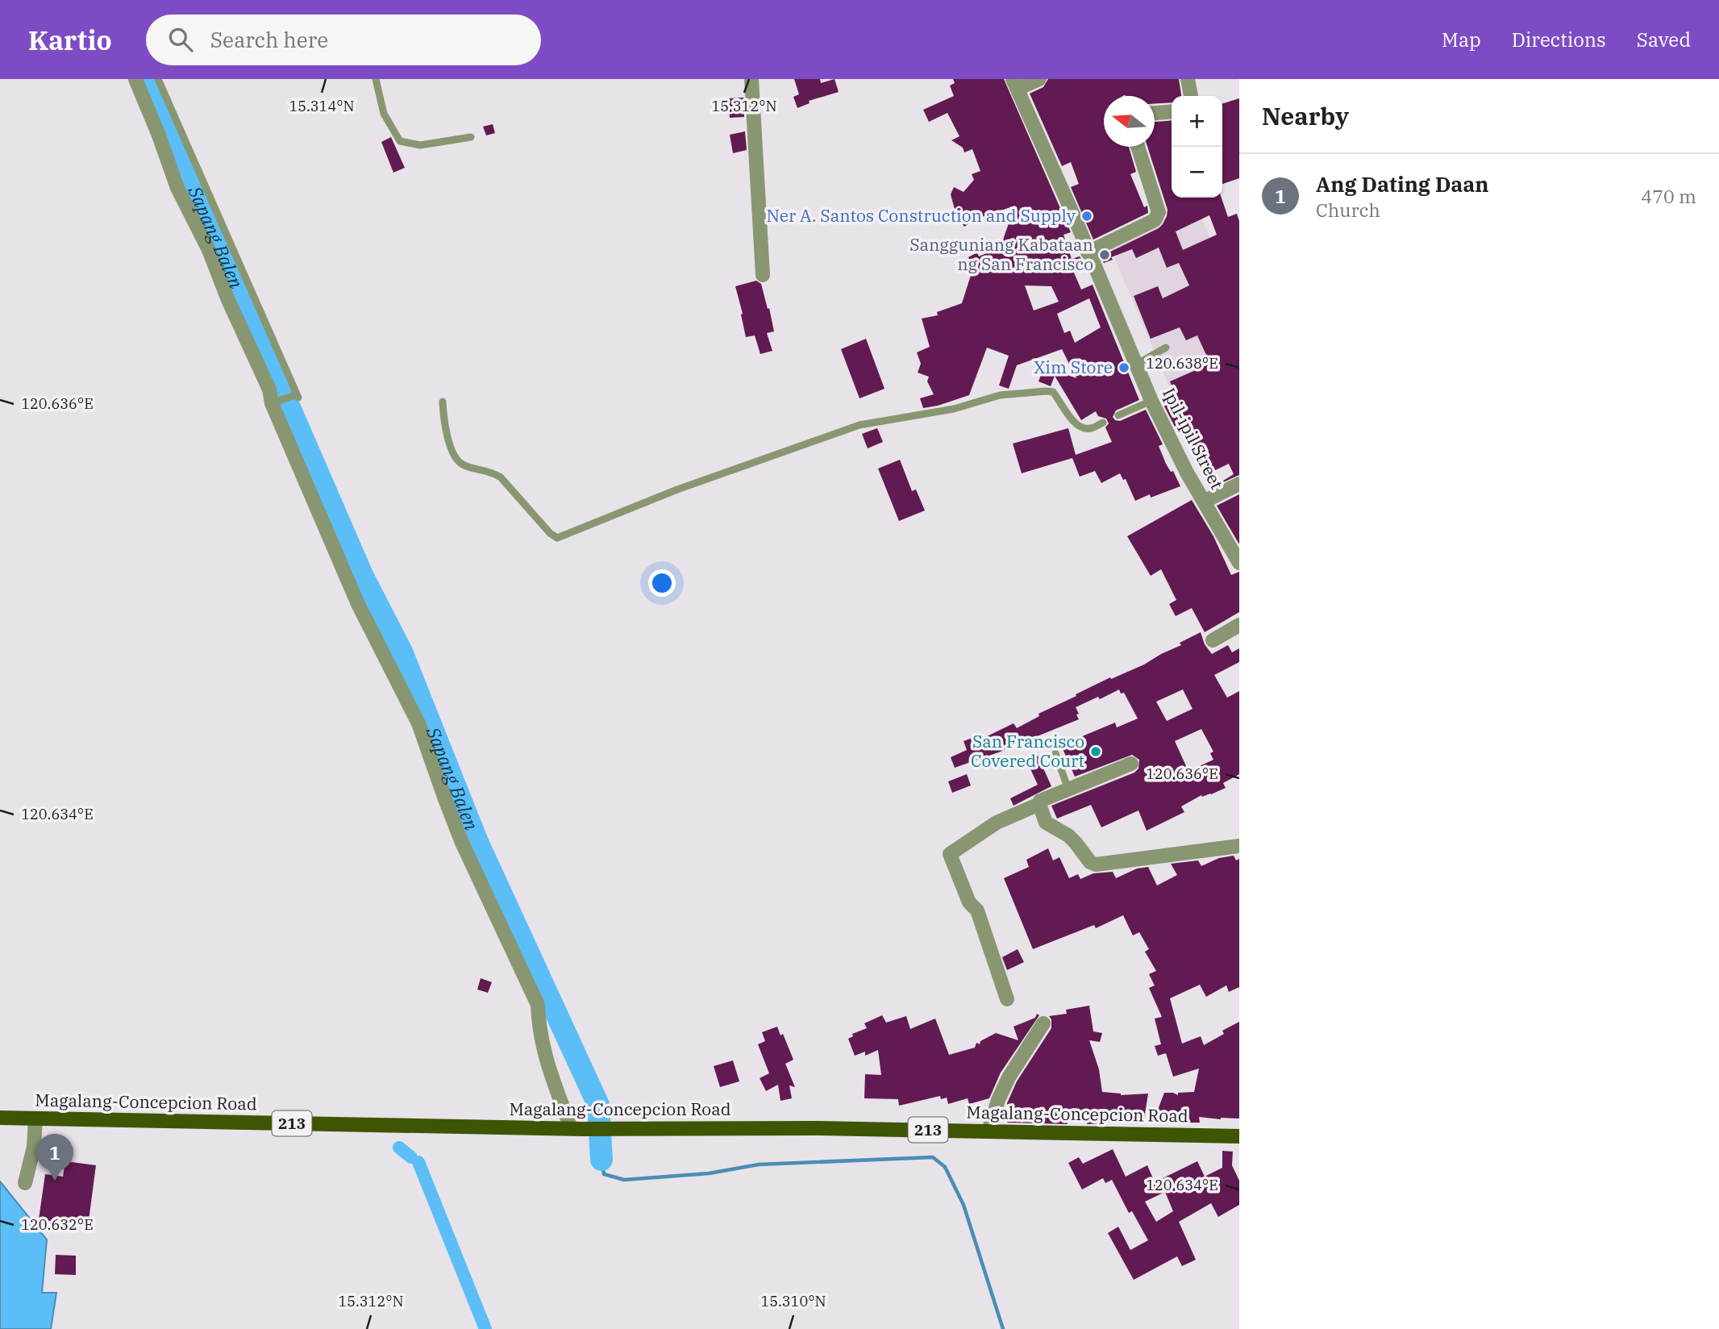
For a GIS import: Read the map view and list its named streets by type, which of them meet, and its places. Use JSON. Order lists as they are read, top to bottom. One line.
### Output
{"streets":{"main road":["Magalang-Concepcion Road","213"],"street":["Ipil-ipil Street"]},"water":["Sapang Balen"],"places":["Ner A. Santos Construction and Supply","Sangguniang Kabataan ng San Francisco","Xim Store","San Francisco Covered Court"],"north":"left","page":{"header":"Kartio","search":"Search here","nav":["Map","Directions","Saved"],"heading":"Nearby","map_buttons":["+","−"],"list":[{"mark":"1","name":"Ang Dating Daan","note":"Church","value":"470 m"}],"pins":"1"},"coordinates":["15.314°N","15.312°N","120.638°E","120.636°E","120.634°E","120.632°E","15.310°N"]}
